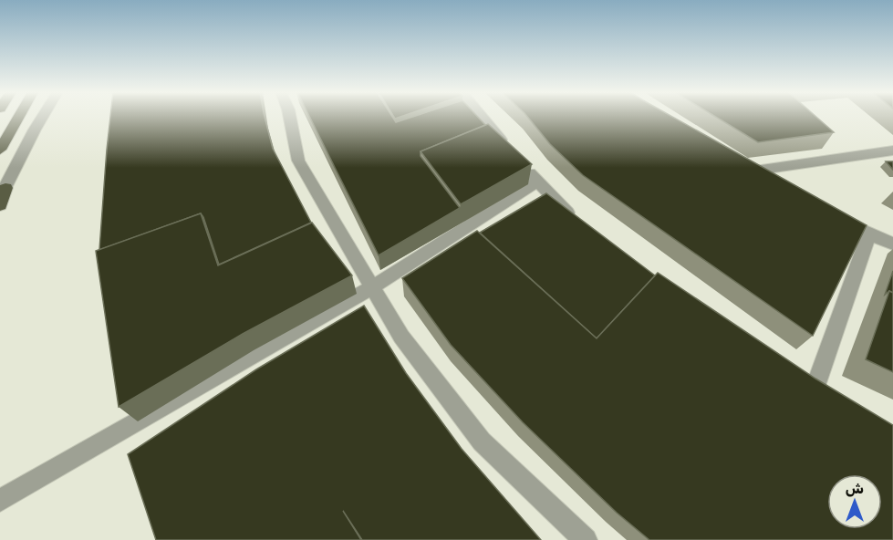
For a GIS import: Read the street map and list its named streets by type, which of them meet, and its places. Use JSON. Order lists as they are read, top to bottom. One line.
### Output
{"north":"top"}
